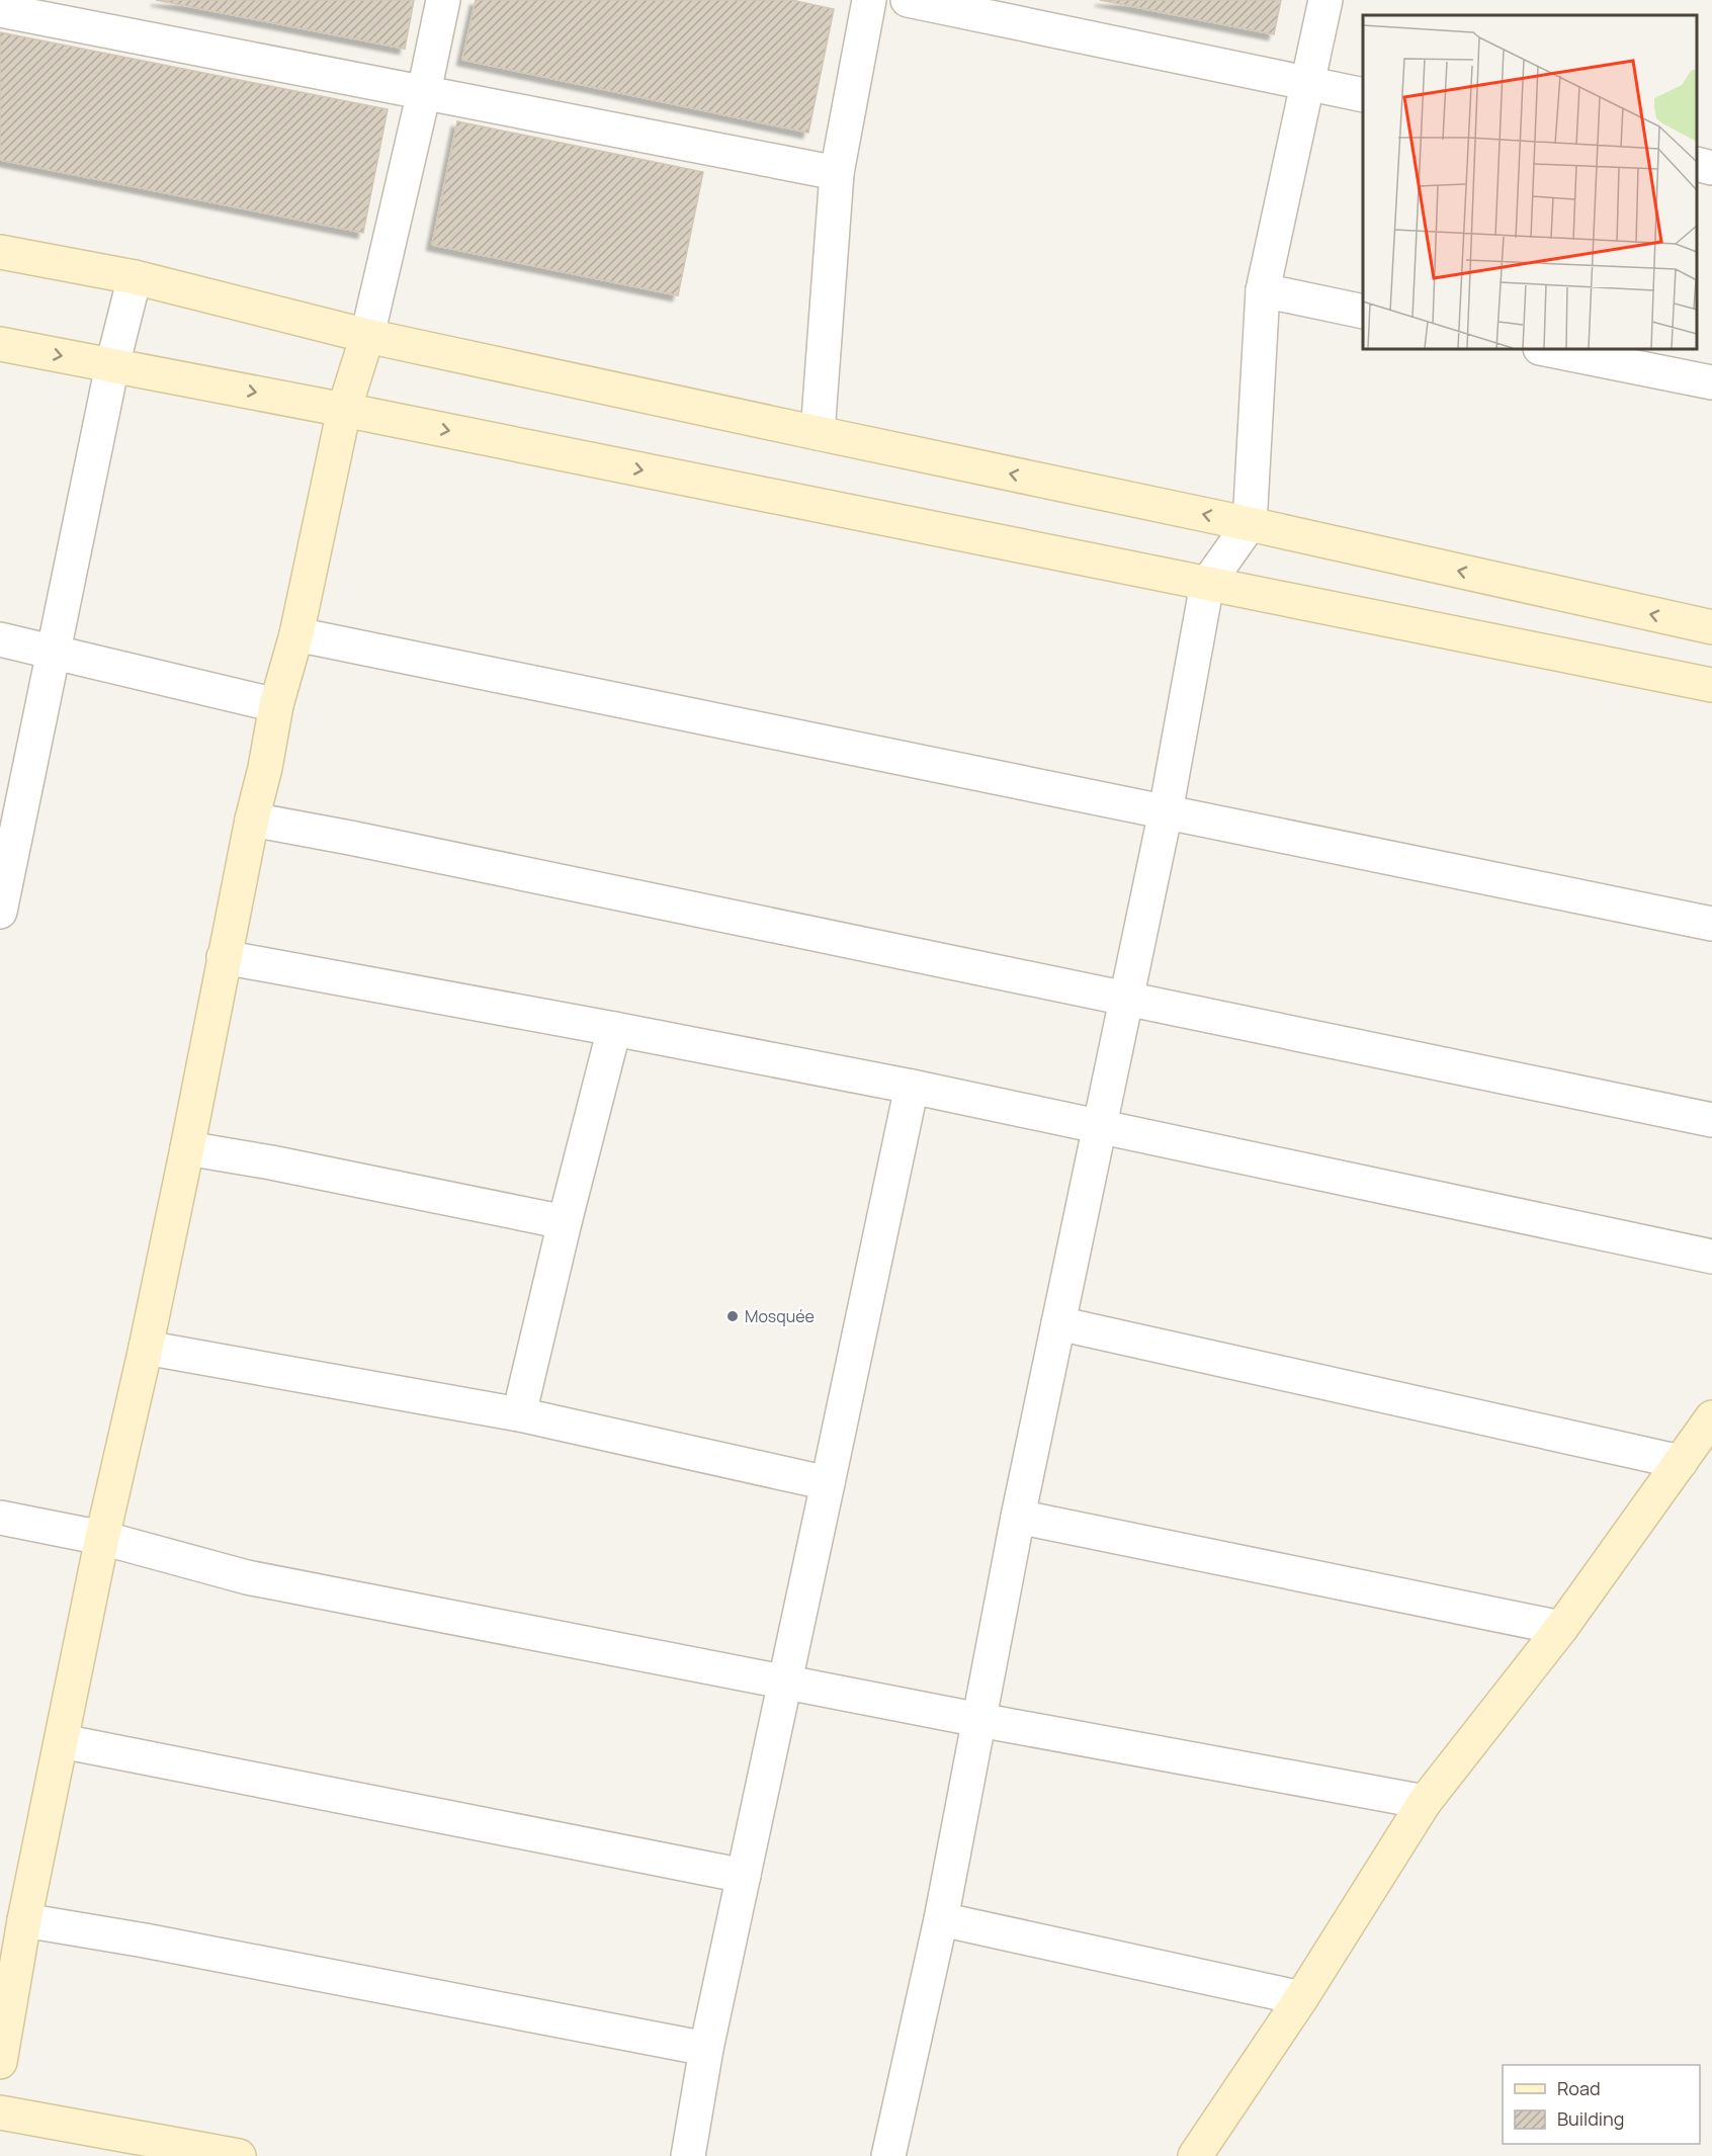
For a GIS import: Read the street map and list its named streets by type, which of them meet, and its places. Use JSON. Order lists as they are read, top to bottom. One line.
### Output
{"places":["Mosquée"],"legend":["Road","Building"]}
